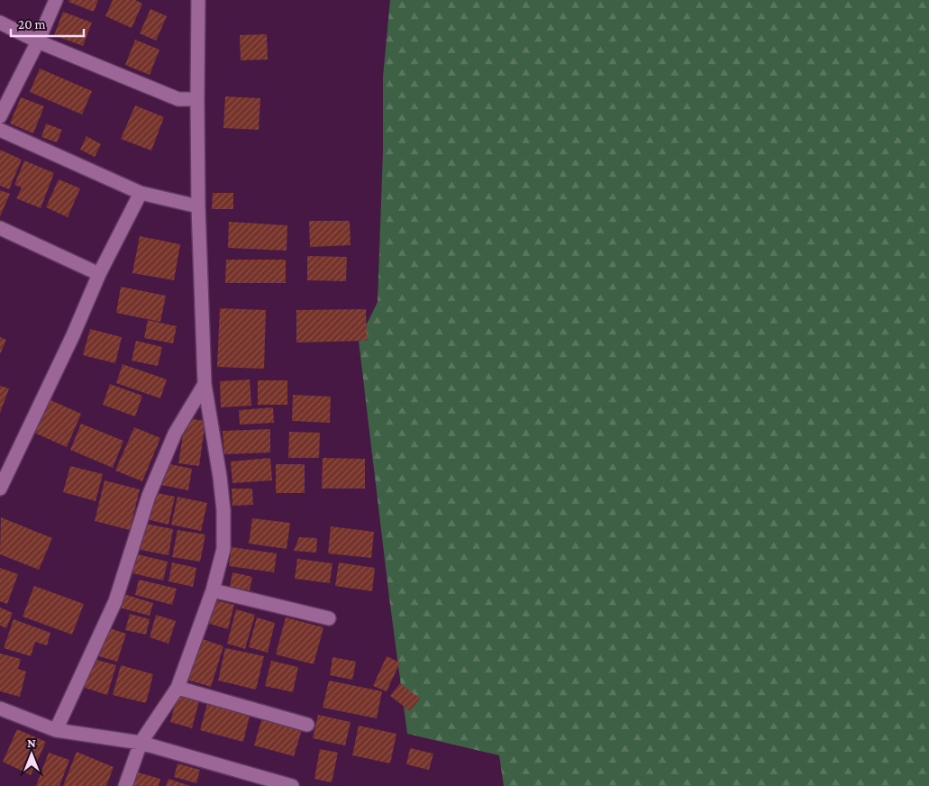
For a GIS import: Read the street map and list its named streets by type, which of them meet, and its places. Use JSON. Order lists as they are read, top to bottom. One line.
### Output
{"scale_bar":"20 m","north":"top"}
